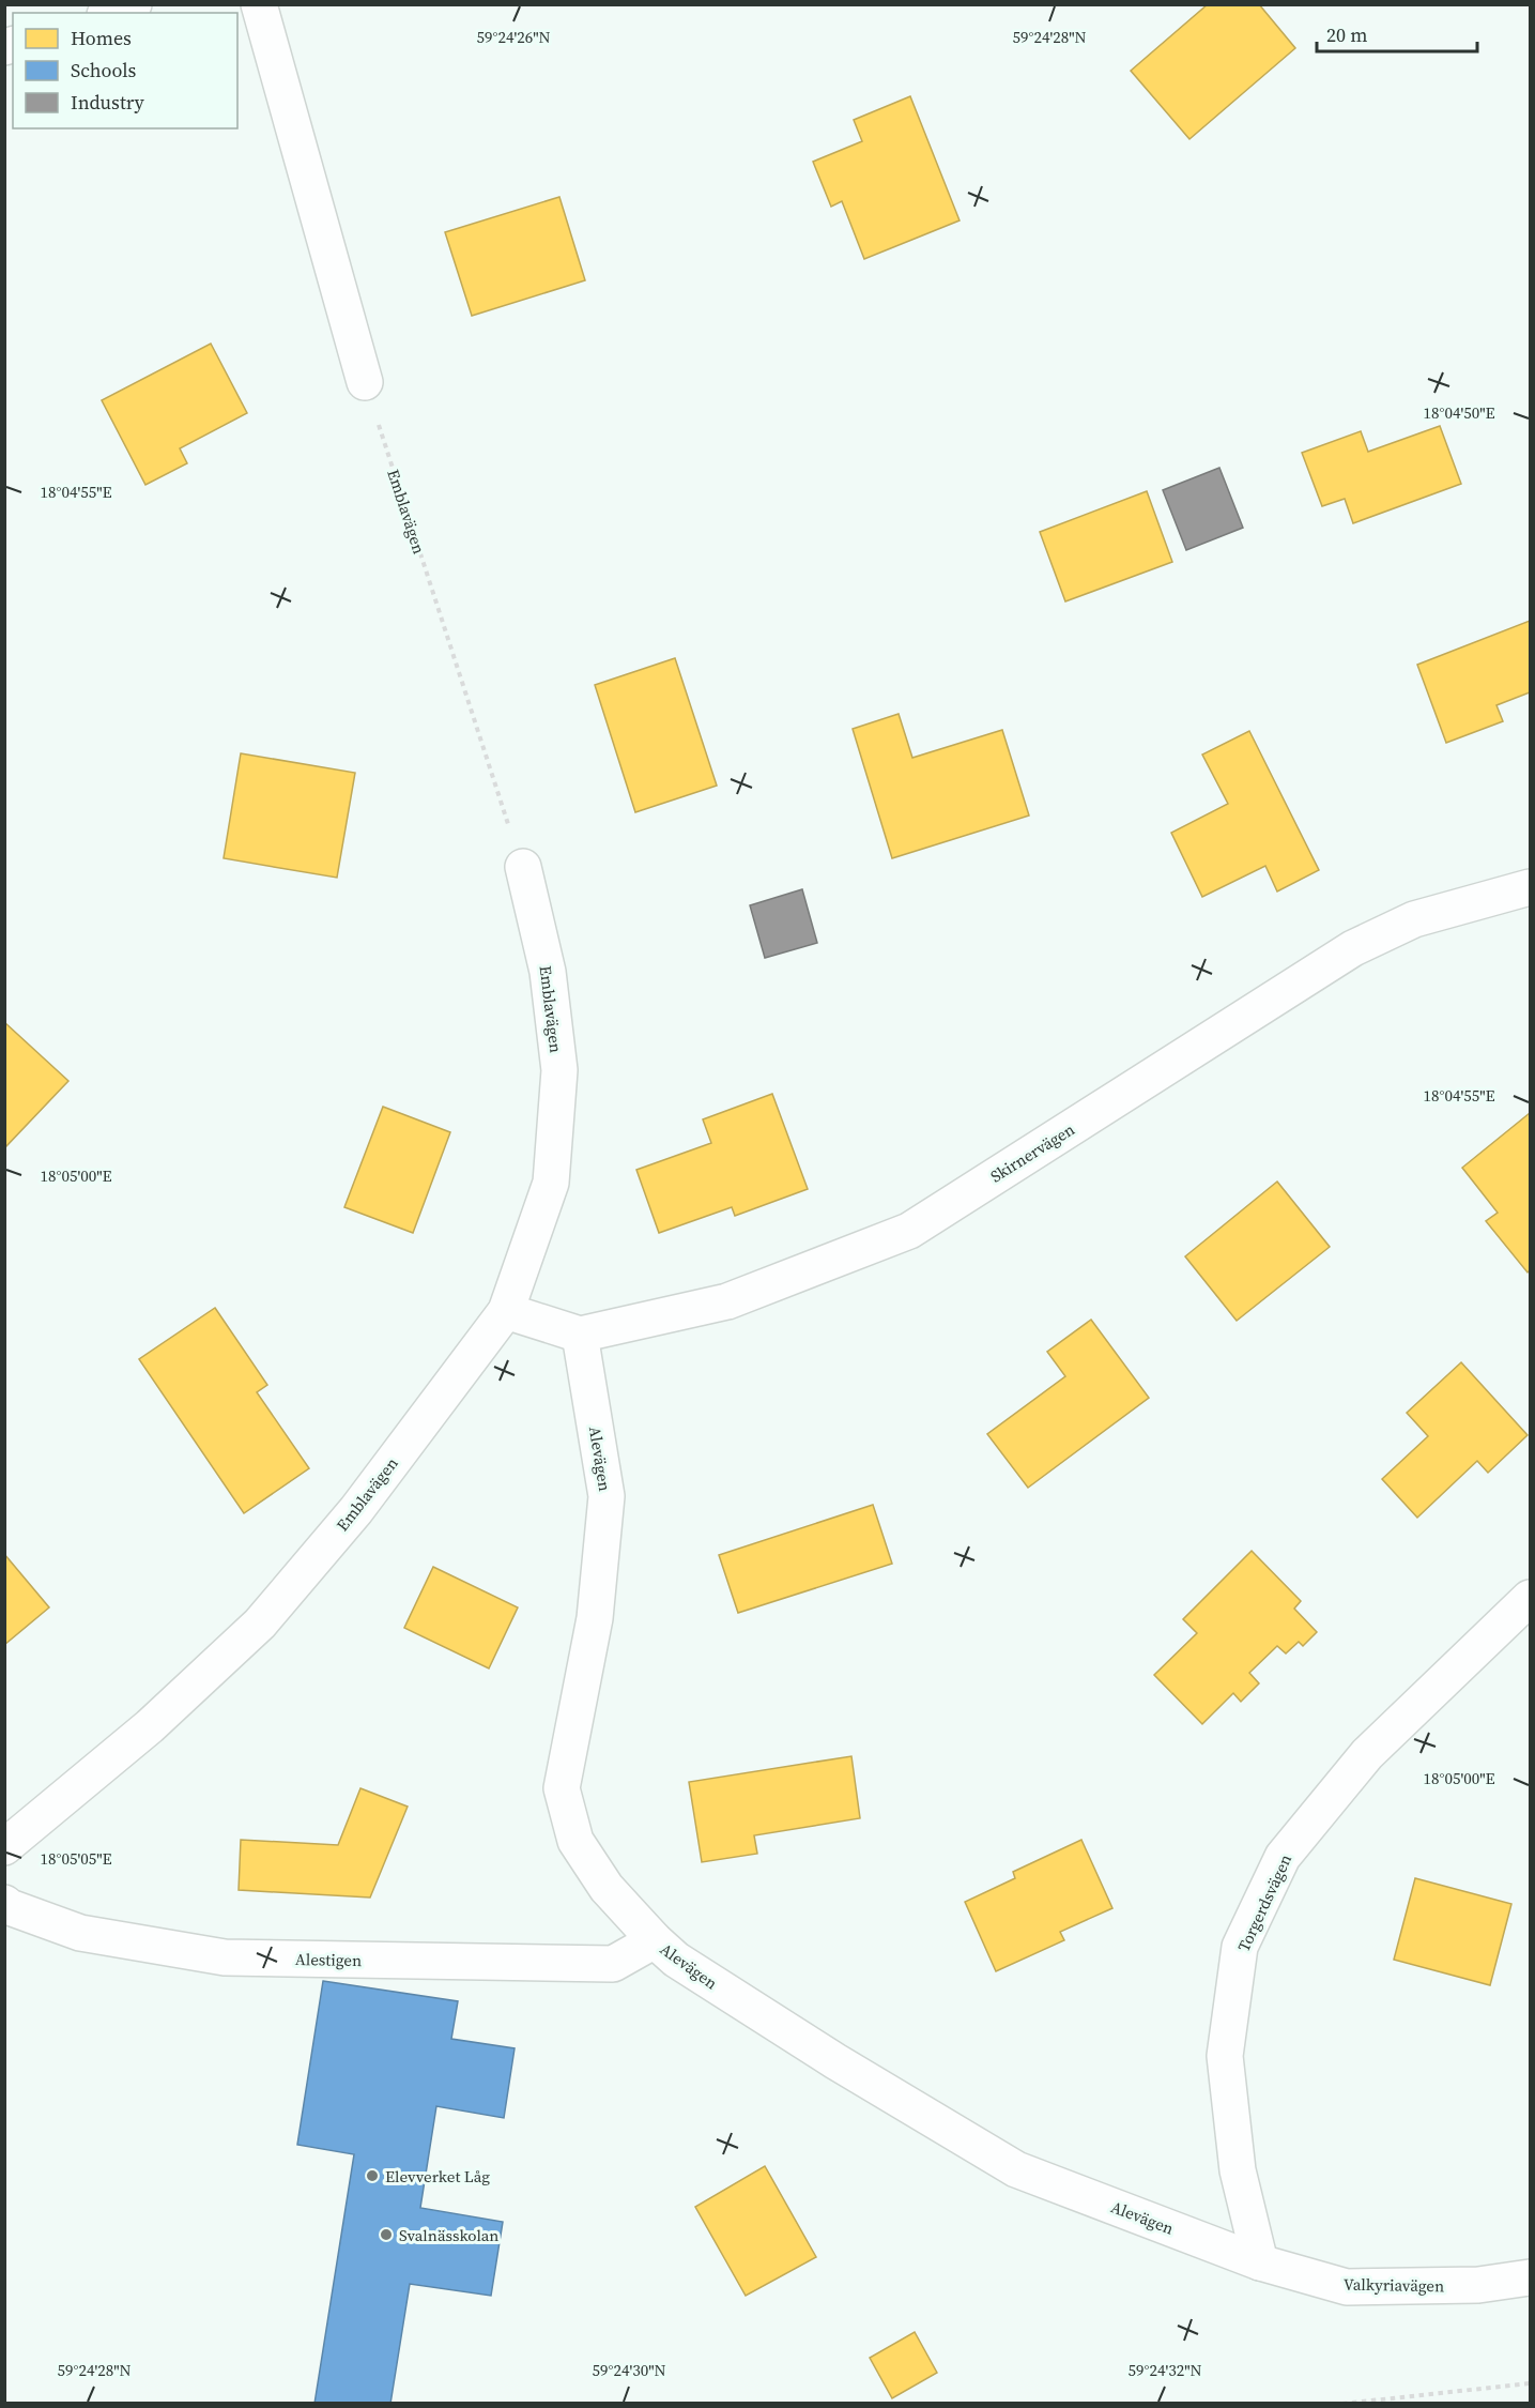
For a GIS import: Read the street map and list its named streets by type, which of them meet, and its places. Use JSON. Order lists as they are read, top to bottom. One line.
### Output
{"streets":{"street":["Emblavägen","Skirnervägen","Alevägen","Torgerdsvägen","Alestigen","Valkyriavägen"]},"crossings":[["Skirnervägen","Alevägen"],["Alevägen","Torgerdsvägen"],["Alevägen","Alestigen"],["Alevägen","Valkyriavägen"],["Torgerdsvägen","Valkyriavägen"]],"places":["Elevverket Låg","Svalnässkolan"],"legend":["Homes","Schools","Industry"],"scale_bar":"20 m","coordinates":["59°24'28\"N","59°24'26\"N","18°04'50\"E","18°04'55\"E","18°05'00\"E","18°05'05\"E","59°24'30\"N","59°24'32\"N"]}
